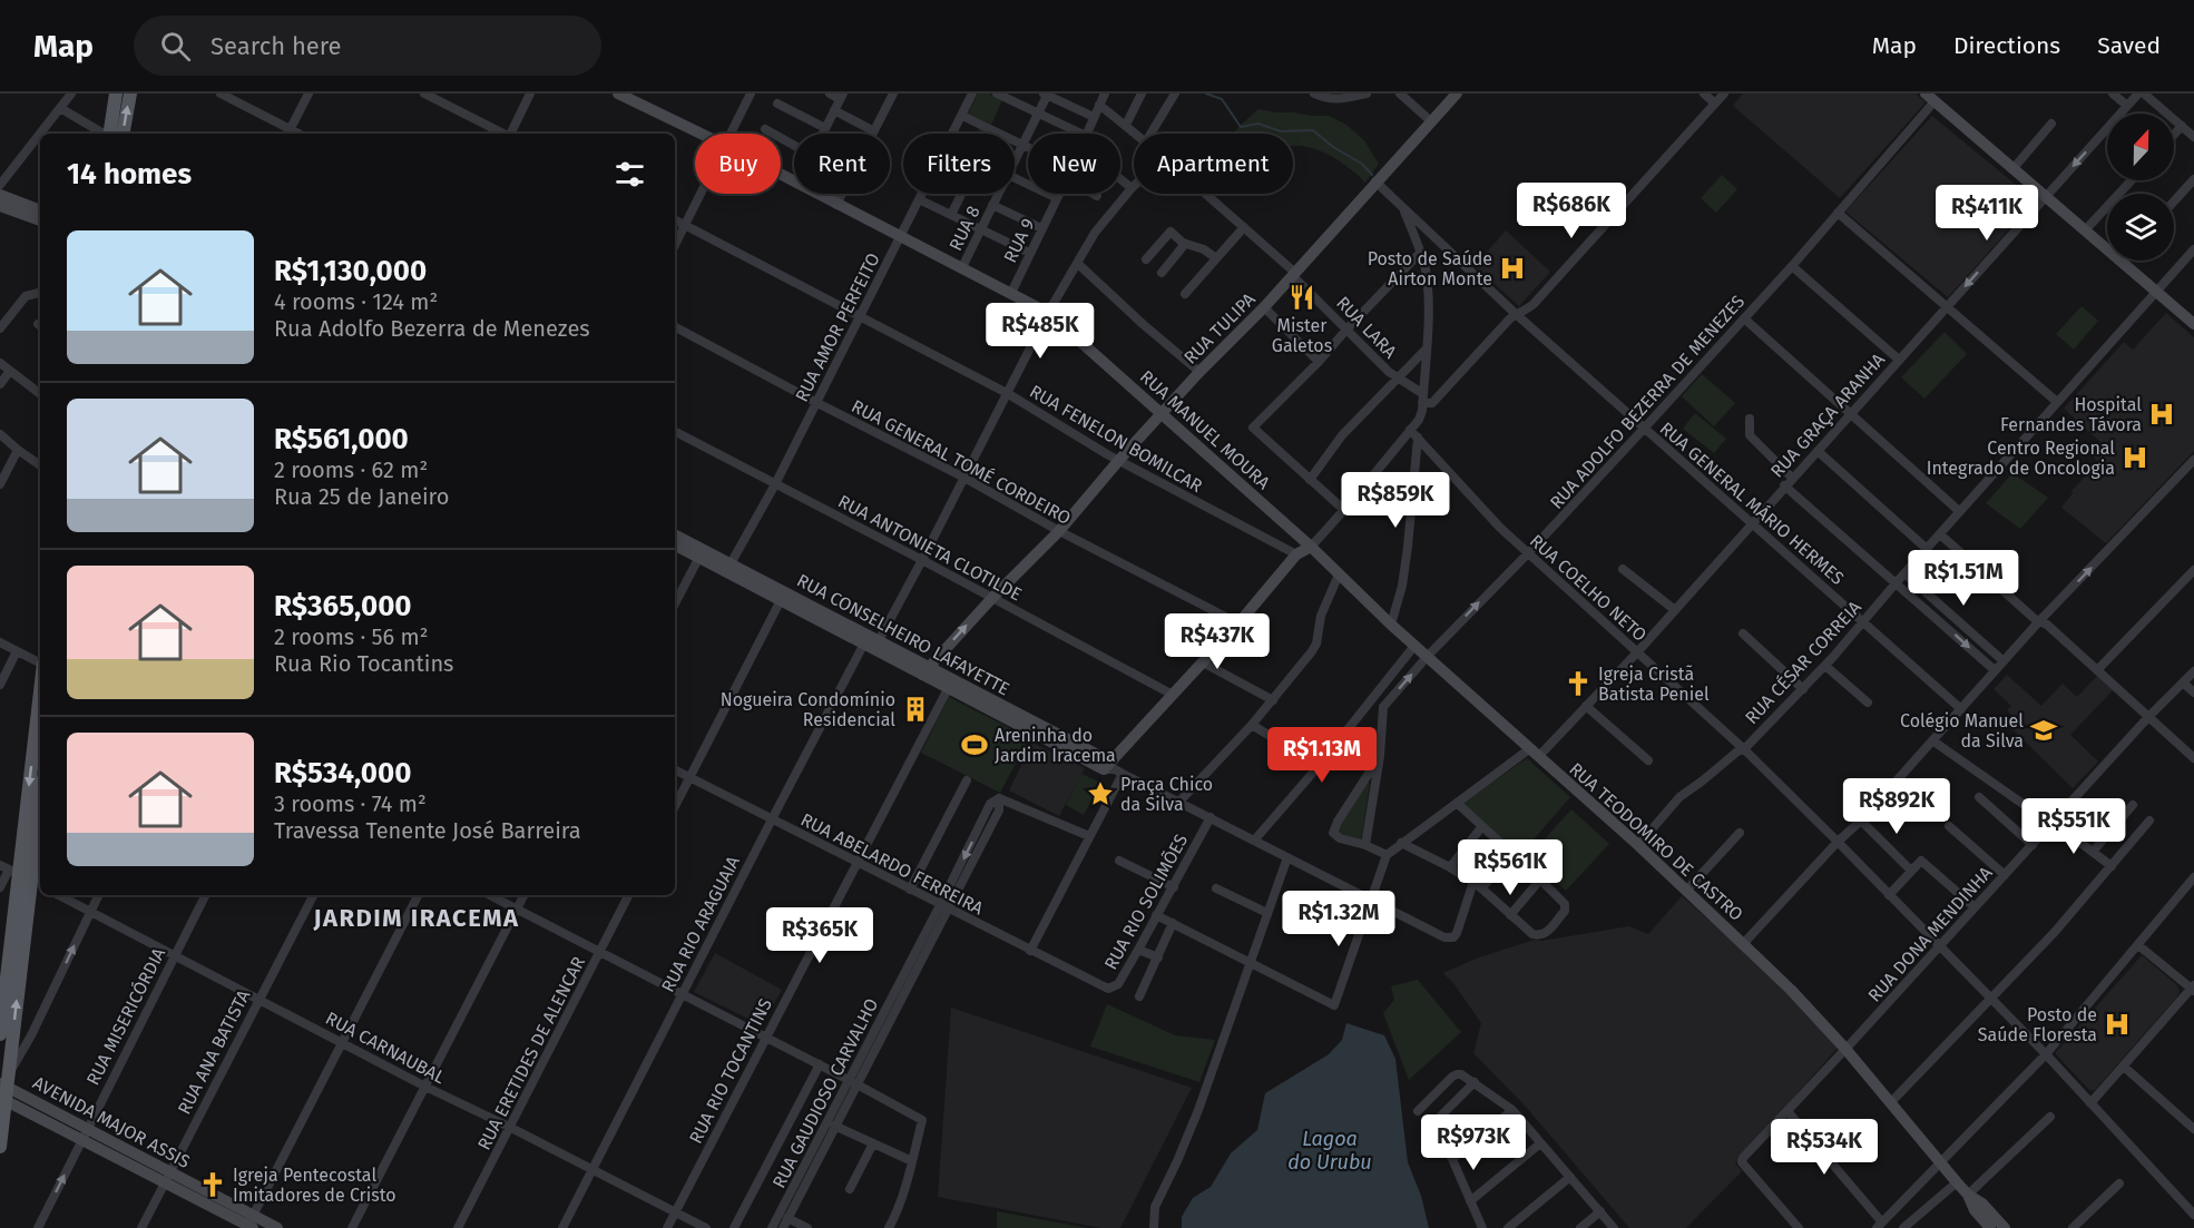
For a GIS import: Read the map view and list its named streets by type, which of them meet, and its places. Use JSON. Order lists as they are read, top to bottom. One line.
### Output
{"streets":{"street":["RUA 8","RUA 9","RUA AMOR PERFEITO","RUA LARA","RUA TULIPA","RUA ADOLFO BEZERRA DE MENEZES","RUA GRAÇA ARANHA","RUA MANUEL MOURA","RUA FENELON BOMILCAR","RUA GENERAL TOMÉ CORDEIRO","RUA GENERAL MÁRIO HERMES","RUA ANTONIETA CLOTILDE","RUA COELHO NETO","RUA CONSELHEIRO LAFAYETTE","RUA CÉSAR CORREIA","RUA TEODOMIRO DE CASTRO","RUA ABELARDO FERREIRA","RUA RIO SOLIMÕES","RUA RIO ARAGUAIA","RUA DONA MENDINHA","RUA MISERICÓRDIA","RUA CARNAUBAL","RUA ANA BATISTA","RUA ERETIDES DE ALENCAR","RUA RIO TOCANTINS","RUA GAUDIOSO CARVALHO","AVENIDA MAJOR ASSIS"]},"crossings":[["RUA 8","RUA MANUEL MOURA"],["RUA 9","RUA LARA"],["RUA 9","RUA MANUEL MOURA"],["RUA AMOR PERFEITO","RUA MANUEL MOURA"],["RUA AMOR PERFEITO","RUA FENELON BOMILCAR"],["RUA AMOR PERFEITO","RUA GENERAL TOMÉ CORDEIRO"],["RUA AMOR PERFEITO","RUA ANTONIETA CLOTILDE"],["RUA AMOR PERFEITO","RUA CONSELHEIRO LAFAYETTE"],["RUA LARA","RUA TULIPA"],["RUA TULIPA","RUA MANUEL MOURA"],["RUA TULIPA","RUA FENELON BOMILCAR"],["RUA TULIPA","RUA GENERAL TOMÉ CORDEIRO"],["RUA TULIPA","RUA GENERAL MÁRIO HERMES"],["RUA TULIPA","RUA ANTONIETA CLOTILDE"],["RUA TULIPA","RUA CONSELHEIRO LAFAYETTE"],["RUA ADOLFO BEZERRA DE MENEZES","RUA GENERAL MÁRIO HERMES"],["RUA ADOLFO BEZERRA DE MENEZES","RUA COELHO NETO"],["RUA ADOLFO BEZERRA DE MENEZES","RUA TEODOMIRO DE CASTRO"],["RUA GRAÇA ARANHA","RUA GENERAL MÁRIO HERMES"],["RUA GRAÇA ARANHA","RUA COELHO NETO"],["RUA GRAÇA ARANHA","RUA CONSELHEIRO LAFAYETTE"],["RUA GRAÇA ARANHA","RUA TEODOMIRO DE CASTRO"],["RUA MANUEL MOURA","RUA TEODOMIRO DE CASTRO"],["RUA MANUEL MOURA","RUA RIO ARAGUAIA"],["RUA FENELON BOMILCAR","RUA RIO ARAGUAIA"],["RUA GENERAL TOMÉ CORDEIRO","RUA RIO ARAGUAIA"],["RUA GENERAL MÁRIO HERMES","RUA CÉSAR CORREIA"],["RUA ANTONIETA CLOTILDE","RUA RIO ARAGUAIA"],["RUA COELHO NETO","RUA CÉSAR CORREIA"],["RUA COELHO NETO","RUA DONA MENDINHA"],["RUA CONSELHEIRO LAFAYETTE","RUA RIO SOLIMÕES"],["RUA CONSELHEIRO LAFAYETTE","RUA RIO ARAGUAIA"],["RUA CONSELHEIRO LAFAYETTE","RUA RIO TOCANTINS"],["RUA CÉSAR CORREIA","RUA TEODOMIRO DE CASTRO"],["RUA TEODOMIRO DE CASTRO","RUA DONA MENDINHA"],["RUA ABELARDO FERREIRA","RUA RIO SOLIMÕES"],["RUA ABELARDO FERREIRA","RUA RIO ARAGUAIA"],["RUA ABELARDO FERREIRA","RUA RIO TOCANTINS"],["RUA ABELARDO FERREIRA","RUA GAUDIOSO CARVALHO"],["RUA RIO ARAGUAIA","RUA CARNAUBAL"],["RUA MISERICÓRDIA","RUA CARNAUBAL"],["RUA MISERICÓRDIA","AVENIDA MAJOR ASSIS"],["RUA CARNAUBAL","RUA ANA BATISTA"],["RUA CARNAUBAL","RUA ERETIDES DE ALENCAR"],["RUA CARNAUBAL","RUA RIO TOCANTINS"],["RUA ANA BATISTA","AVENIDA MAJOR ASSIS"]],"districts":["JARDIM IRACEMA"],"water":["Lagoa do Urubu"],"places":{"hospital":["Posto de Saúde Airton Monte","Hospital Fernandes Távora","Centro Regional Integrado de Oncologia","Posto de Saúde Floresta"],"restaurant":["Mister Galetos"],"church":["Igreja Cristã Batista Peniel","Igreja Pentecostal Imitadores de Cristo"],"building":["Nogueira Condomínio Residencial"],"school or university":["Colégio Manuel da Silva"],"sports":["Areninha do Jardim Iracema"],"place":["Praça Chico da Silva"]},"north":"top","page":{"header":"Map","search":"Search here","nav":["Map","Directions","Saved"],"chip":["Buy","Rent","Filters","New","Apartment"],"heading":"14 homes","price":["R$686K","R$411K","R$485K","R$859K","R$1.51M","R$437K","R$1.13M","R$892K","R$551K","R$561K","R$1.32M","R$365K","R$973K","R$534K"],"list":[{"name":"R$1,130,000","note":"4 rooms · 124 m² · Rua Adolfo Bezerra de Menezes"},{"name":"R$561,000","note":"2 rooms · 62 m² · Rua 25 de Janeiro"},{"name":"R$365,000","note":"2 rooms · 56 m² · Rua Rio Tocantins"},{"name":"R$534,000","note":"3 rooms · 74 m² · Travessa Tenente José Barreira"}]}}
